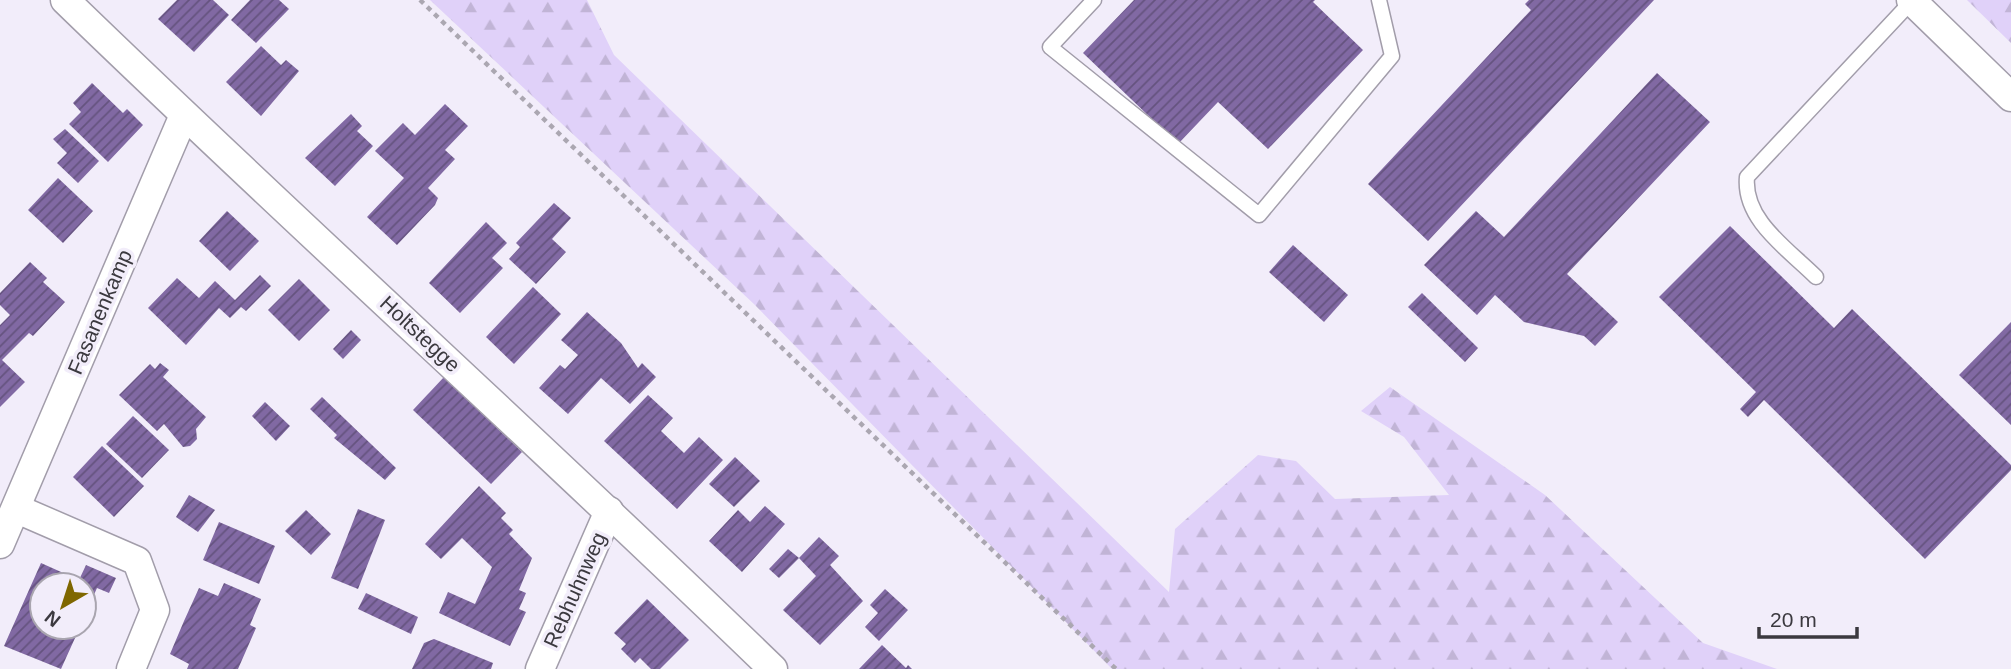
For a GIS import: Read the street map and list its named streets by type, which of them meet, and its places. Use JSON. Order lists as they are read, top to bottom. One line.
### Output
{"streets":{"street":["Fasanenkamp","Holtstegge","Rebhuhnweg"]},"crossings":[["Fasanenkamp","Holtstegge"],["Holtstegge","Rebhuhnweg"]],"scale_bar":"20 m","north":"bottom left"}
